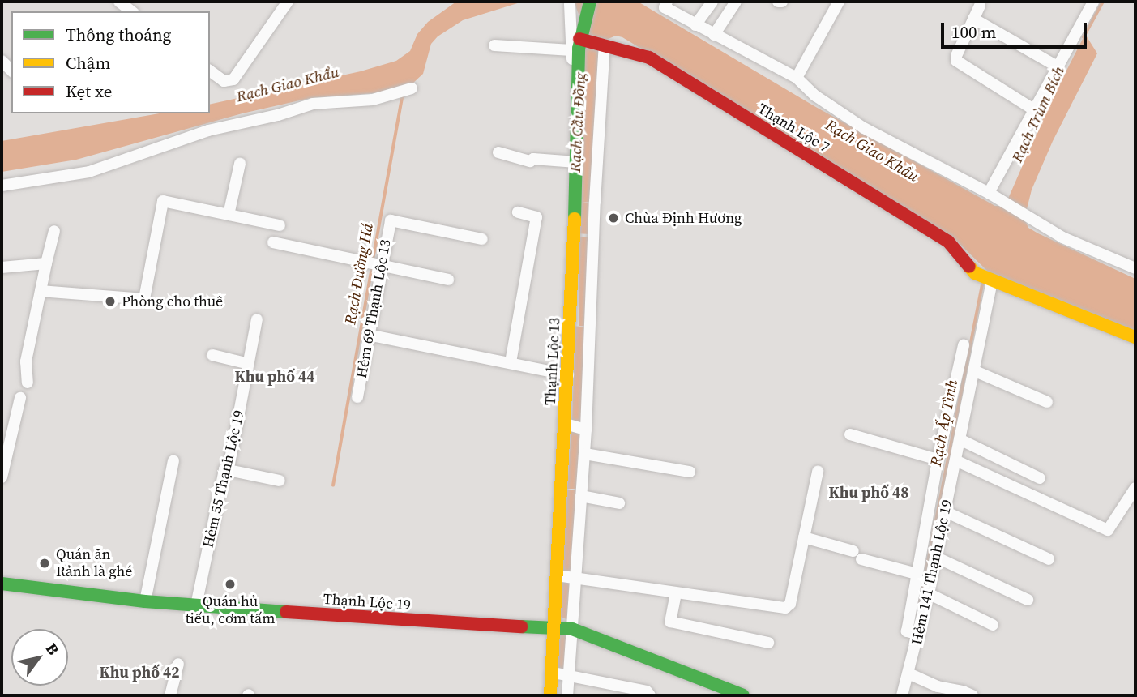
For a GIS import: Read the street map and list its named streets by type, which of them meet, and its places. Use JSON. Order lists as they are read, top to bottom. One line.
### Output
{"streets":{"street":["Thạnh Lộc 7","Hẻm 69 Thạnh Lộc 13","Thạnh Lộc 13","Hẻm 55 Thạnh Lộc 19","Hẻm 141 Thạnh Lộc 19","Thạnh Lộc 19"]},"crossings":[["Thạnh Lộc 7","Thạnh Lộc 13"],["Thạnh Lộc 7","Hẻm 141 Thạnh Lộc 19"],["Thạnh Lộc 13","Thạnh Lộc 19"],["Hẻm 55 Thạnh Lộc 19","Thạnh Lộc 19"]],"districts":["Khu phố 44","Khu phố 48","Khu phố 42"],"water":["Rạch Giao Khẩu","Rạch Trùm Bích","Rạch Cầu Đồng","Rạch Đường Há","Rạch Ấp Tình"],"places":["Chùa Định Hương","Phòng cho thuê","Quán ăn Rảnh là ghé","Quán hủ tiếu, cơm tấm"],"legend":["Thông thoáng","Chậm","Kẹt xe"],"scale_bar":"100 m","north":"top right"}
